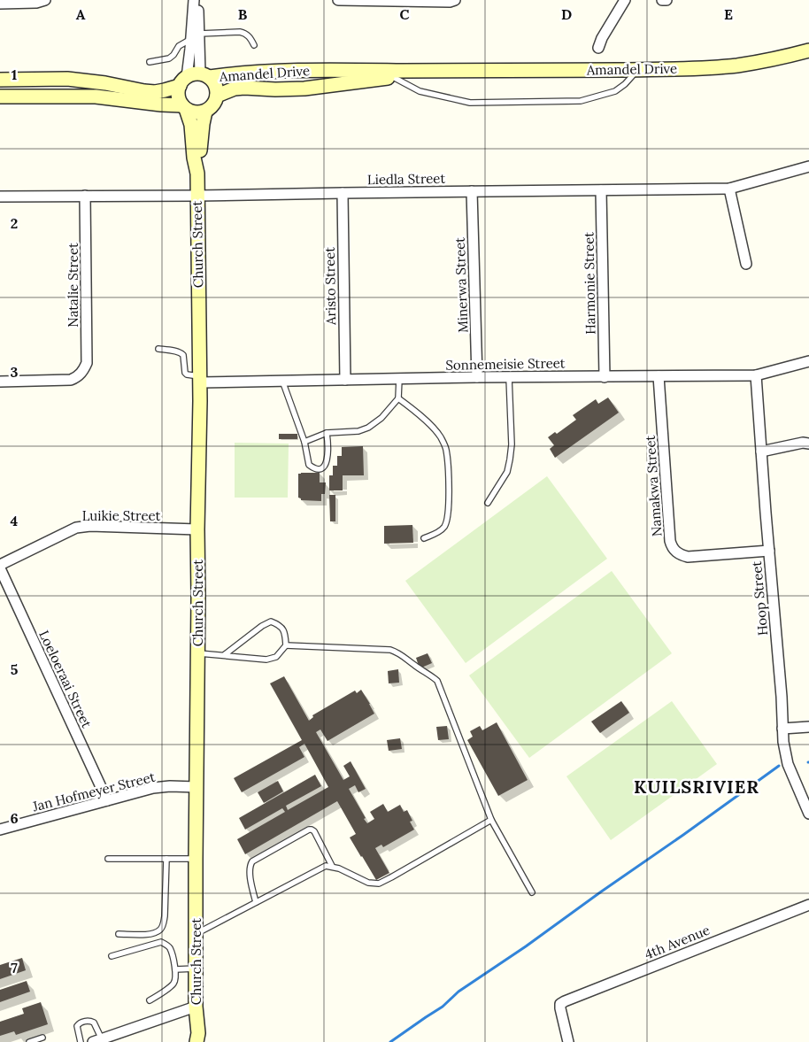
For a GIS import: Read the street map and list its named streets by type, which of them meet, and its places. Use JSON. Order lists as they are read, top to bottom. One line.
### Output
{"streets":{"street":["Amandel Drive","Liedla Street","Church Street","Harmonie Street","Natalie Street","Minerwa Street","Aristo Street","Sonnemeisie Street","Namakwa Street","Luikie Street","Hoop Street","Loeloeraai Street","Jan Hofmeyer Street","4th Avenue"]},"crossings":[["Amandel Drive","Church Street"],["Liedla Street","Church Street"],["Liedla Street","Harmonie Street"],["Liedla Street","Natalie Street"],["Liedla Street","Minerwa Street"],["Liedla Street","Aristo Street"],["Church Street","Sonnemeisie Street"],["Church Street","Luikie Street"],["Church Street","Jan Hofmeyer Street"],["Harmonie Street","Sonnemeisie Street"],["Minerwa Street","Sonnemeisie Street"],["Aristo Street","Sonnemeisie Street"],["Sonnemeisie Street","Namakwa Street"],["Sonnemeisie Street","Hoop Street"],["Namakwa Street","Hoop Street"],["Loeloeraai Street","Jan Hofmeyer Street"]],"districts":["KUILSRIVIER"],"grid":{"columns":["A","B","C","D","E"],"rows":["1","2","3","4","5","6","7"]}}
